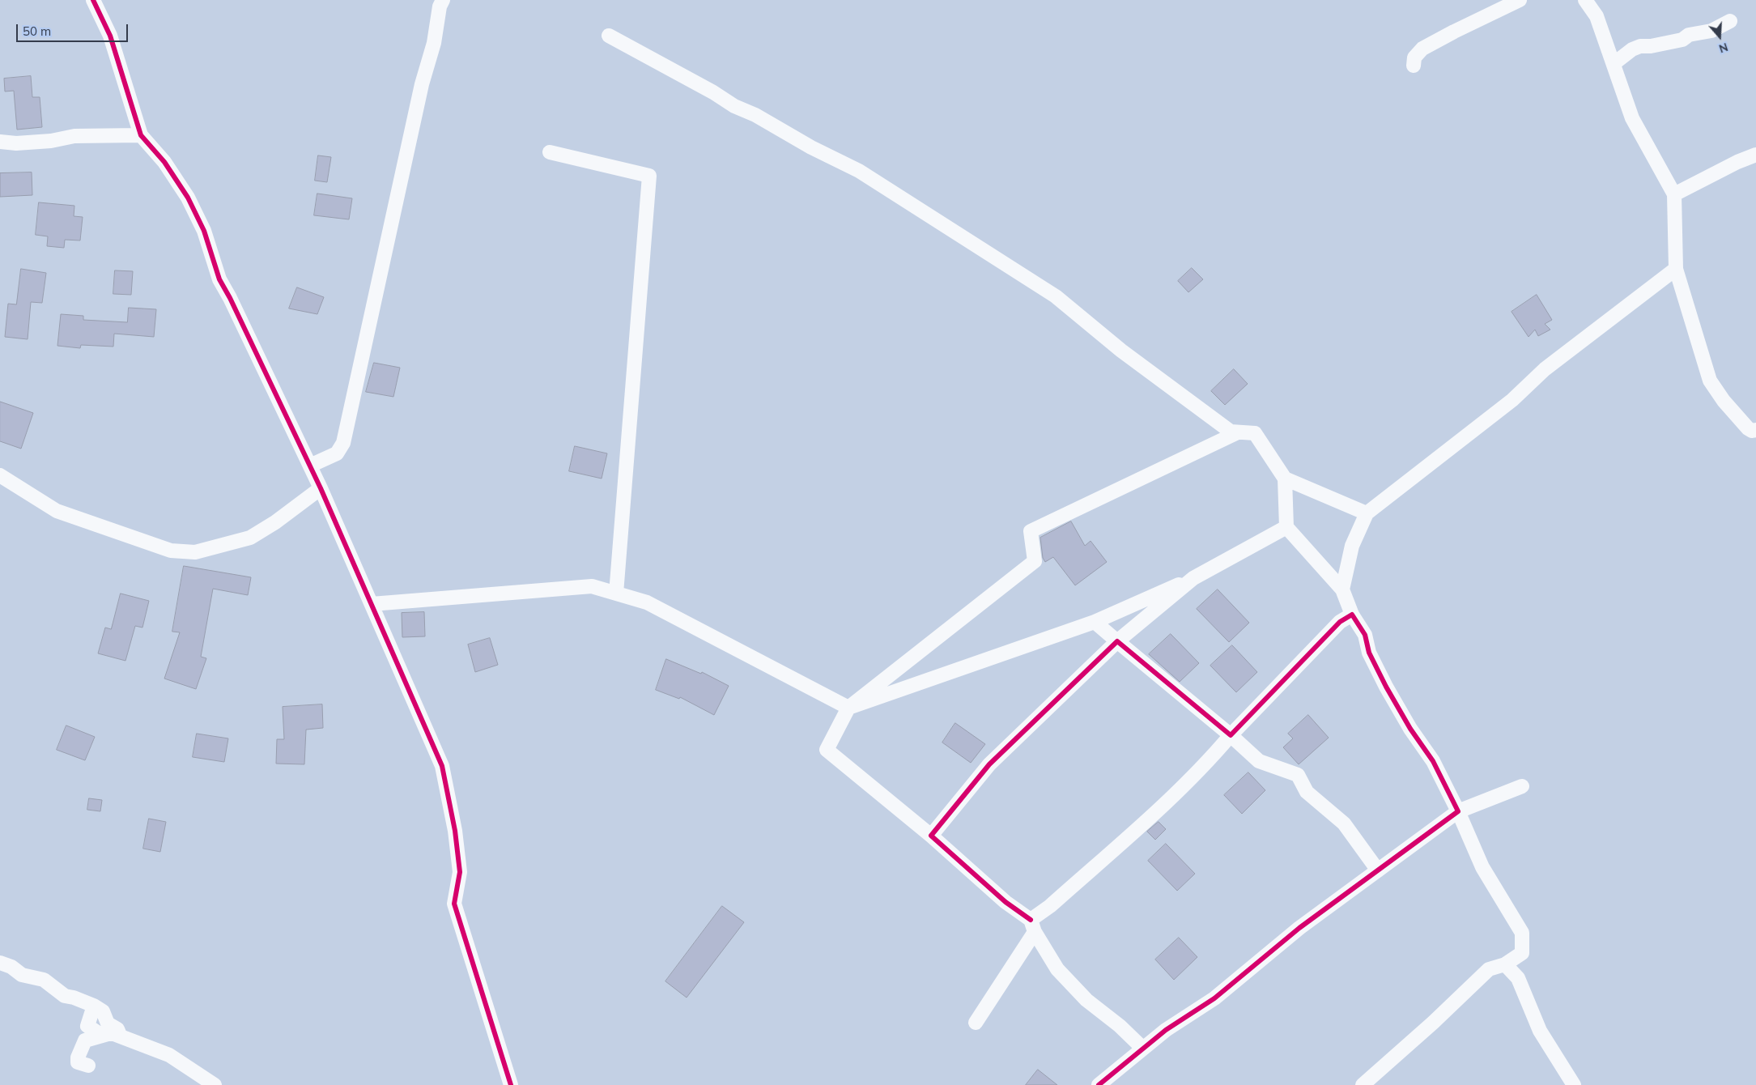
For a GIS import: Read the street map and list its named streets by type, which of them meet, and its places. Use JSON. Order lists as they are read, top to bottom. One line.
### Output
{"scale_bar":"50 m","north":"bottom"}
